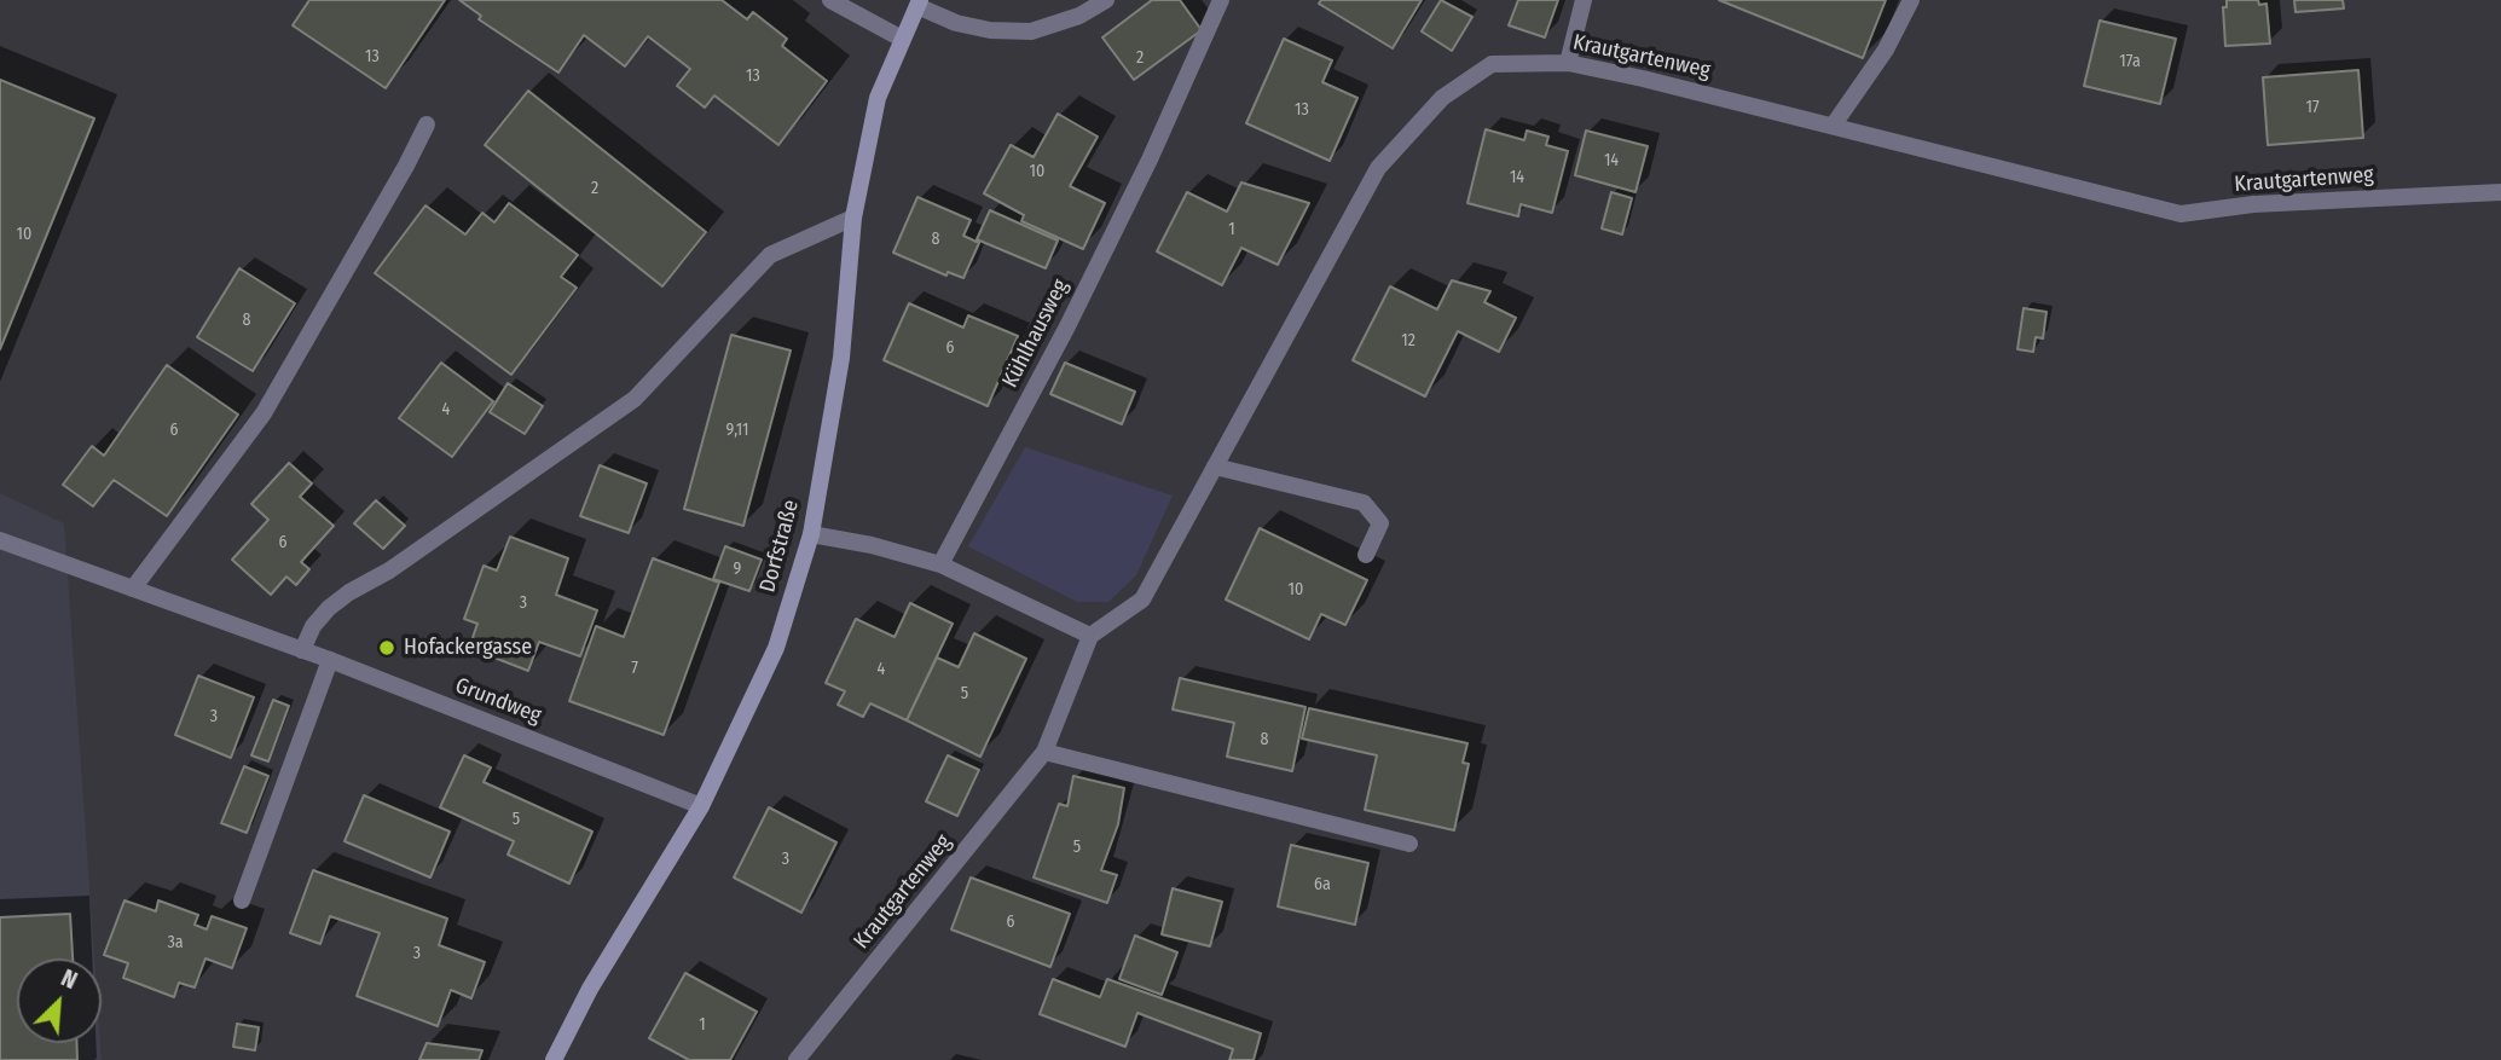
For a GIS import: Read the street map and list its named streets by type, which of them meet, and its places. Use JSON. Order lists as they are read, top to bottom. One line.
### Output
{"streets":{"main road":["Dorfstraße"],"street":["Krautgartenweg","Kühlhausweg","Grundweg"]},"crossings":[["Dorfstraße","Grundweg"]],"places":["Hofackergasse"],"house_numbers":["13","2","17a","13","17","13","14","10","14","2","1","10","8","8","12","6","4","6","9,11","6","9","10","3","7","4","5","3","8","5","5","3","6a","6","3a","3","1"],"north":"top right"}
